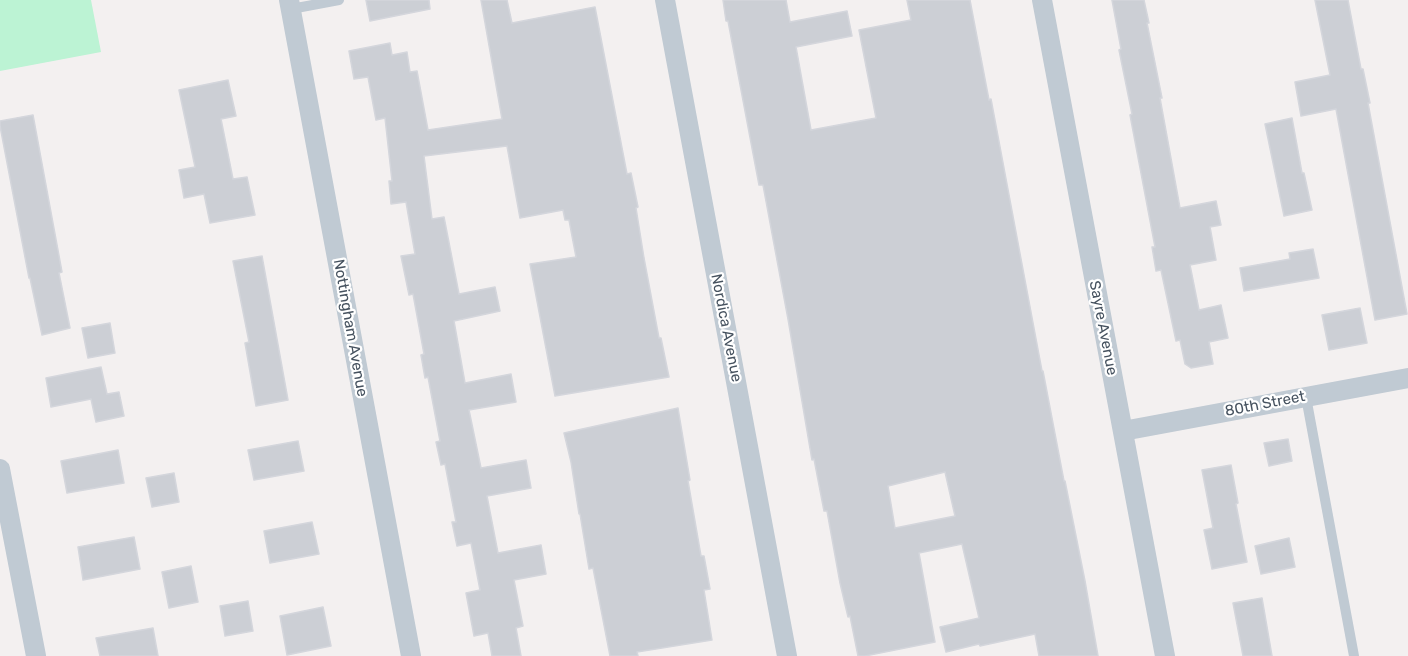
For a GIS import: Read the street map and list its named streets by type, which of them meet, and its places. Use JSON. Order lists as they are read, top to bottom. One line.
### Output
{"streets":{"street":["Nottingham Avenue","Nordica Avenue","Sayre Avenue","80th Street"]},"crossings":[["Sayre Avenue","80th Street"]]}
